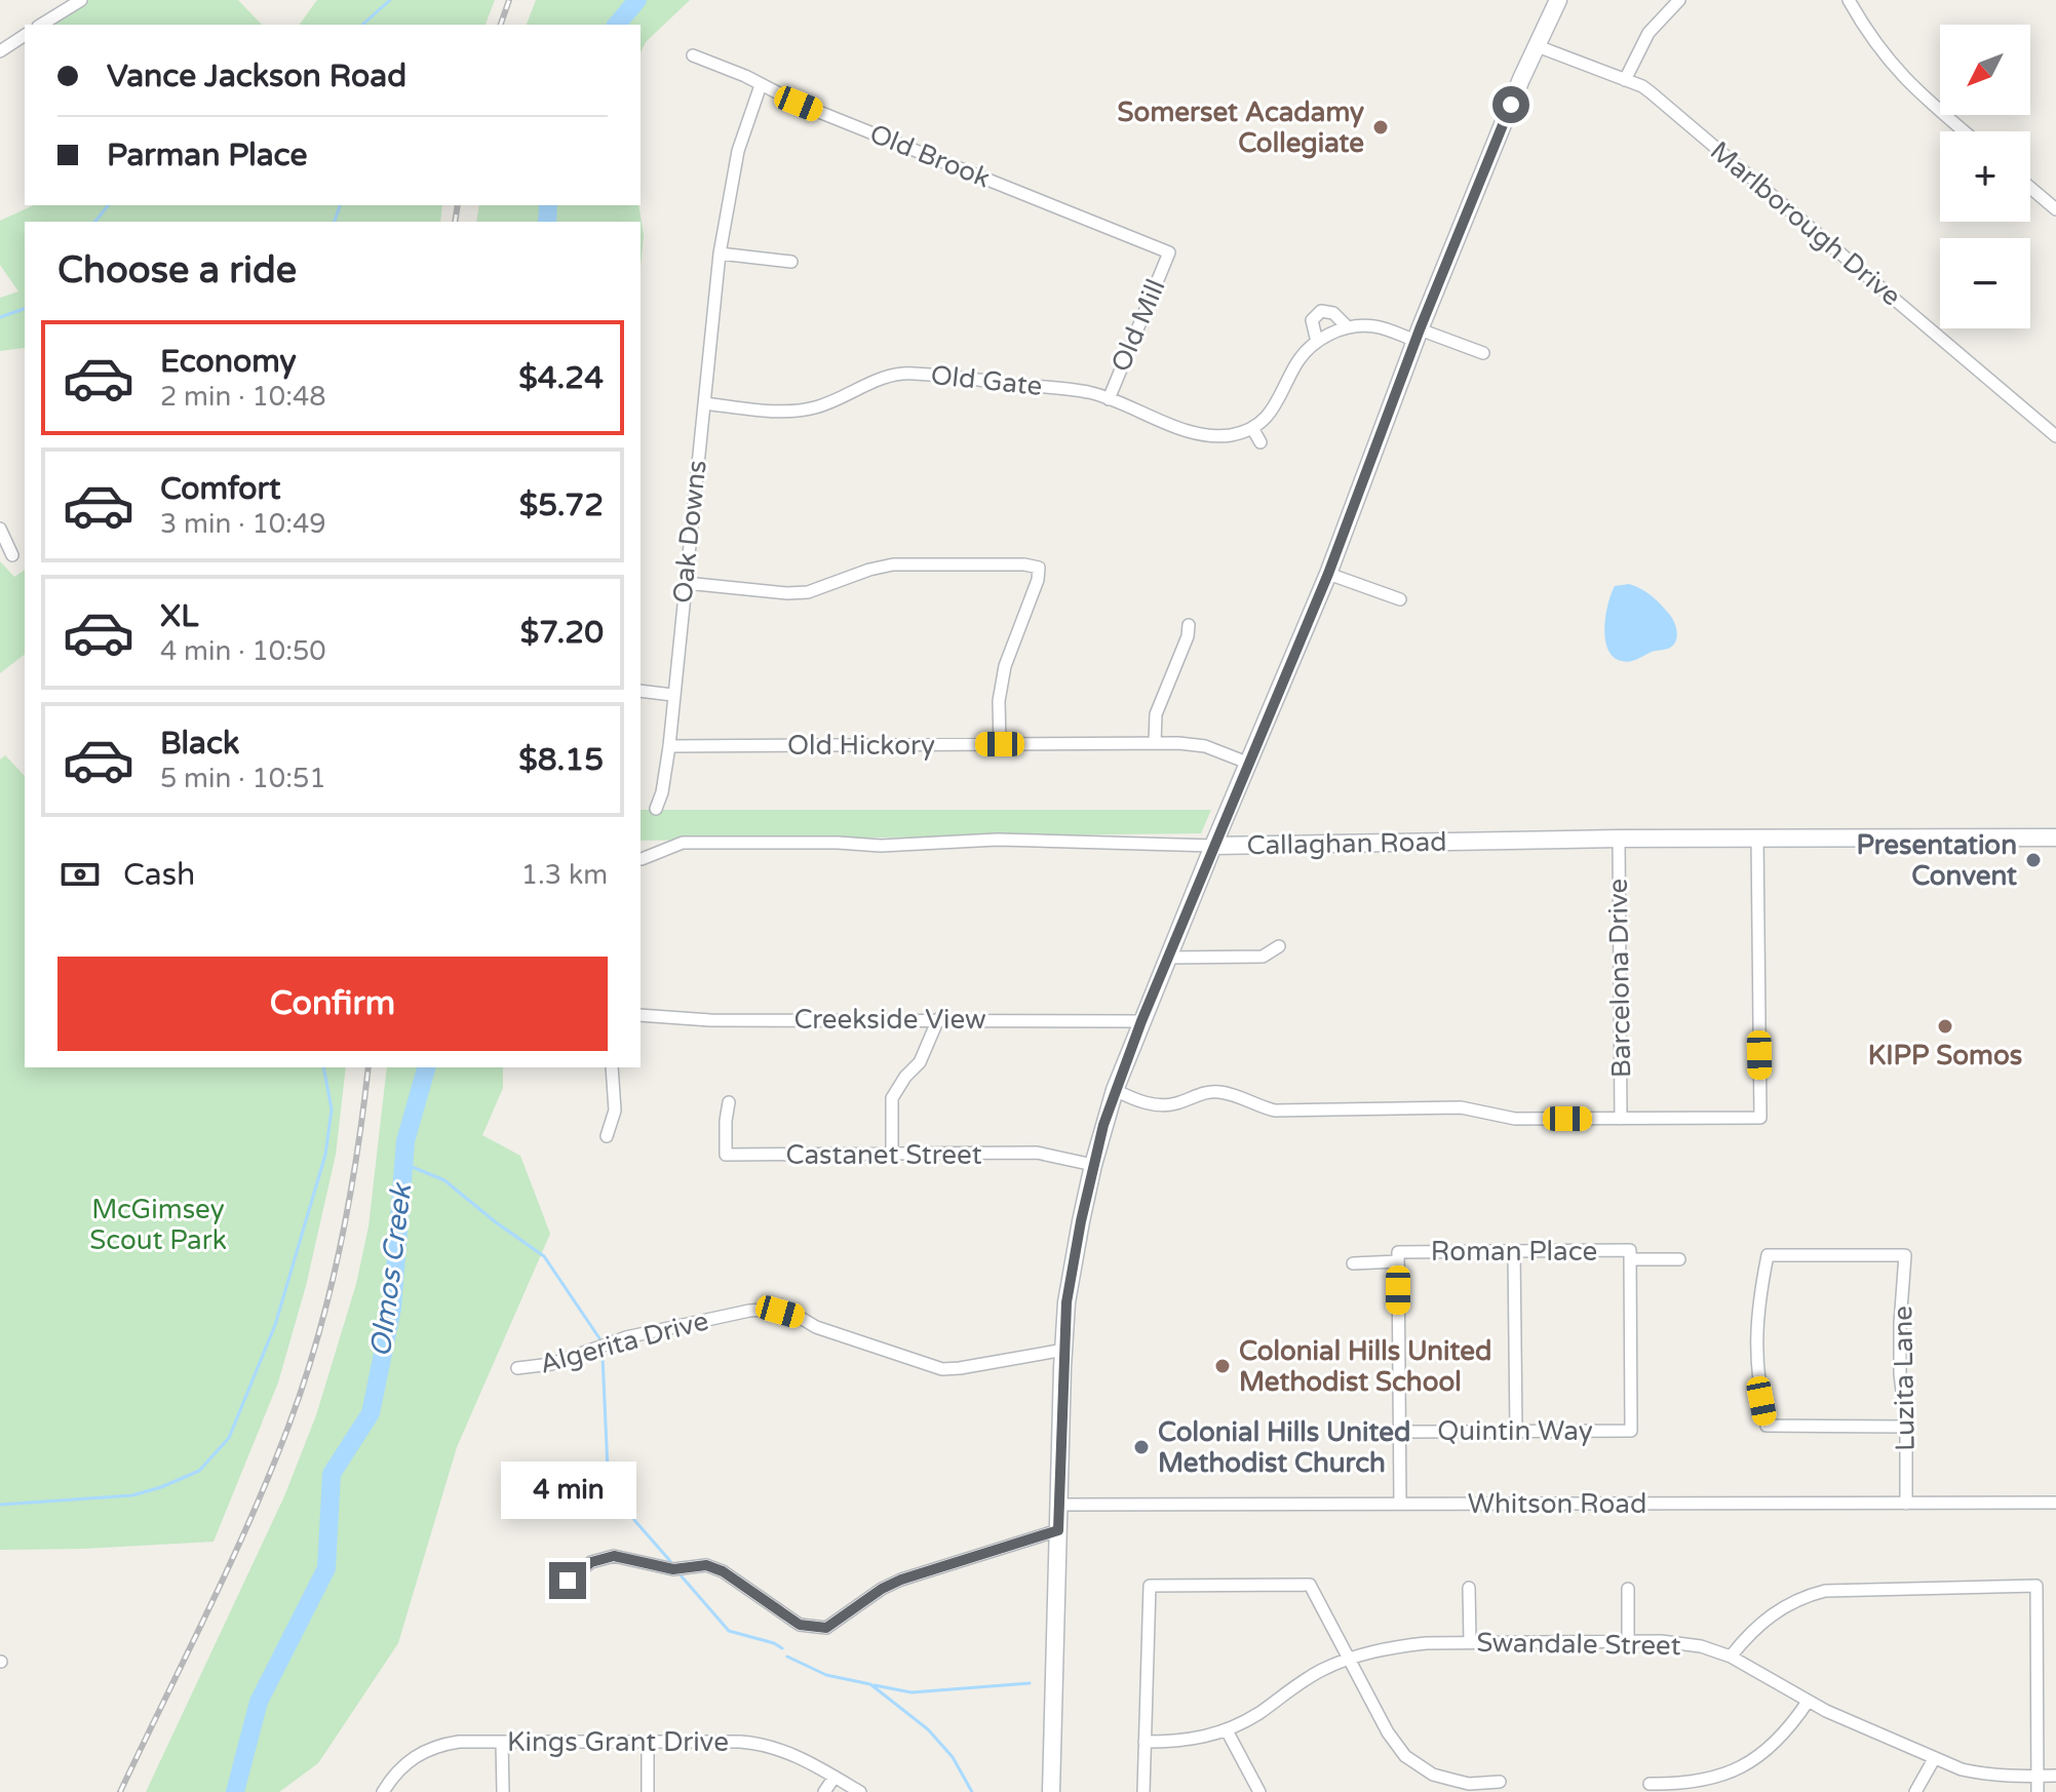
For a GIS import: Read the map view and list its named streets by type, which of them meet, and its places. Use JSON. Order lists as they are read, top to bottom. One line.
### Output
{"streets":{"main road":["Callaghan Road"],"street":["Old Brook","Marlborough Drive","Old Mill","Old Gate","Oak Downs","Old Hickory","Barcelona Drive","Creekside View","Castanet Street","Roman Place","Algerita Drive","Luzita Lane","Quintin Way","Whitson Road","Swandale Street","Kings Grant Drive"]},"crossings":[["Old Brook","Old Mill"],["Old Brook","Oak Downs"],["Old Mill","Old Gate"],["Old Gate","Oak Downs"],["Oak Downs","Old Hickory"],["Callaghan Road","Barcelona Drive"],["Roman Place","Quintin Way"],["Luzita Lane","Whitson Road"]],"water":["Olmos Creek"],"parks":["McGimsey Scout Park"],"places":["Somerset Acadamy Collegiate","Presentation Convent","KIPP Somos","Colonial Hills United Methodist School","Colonial Hills United Methodist Church"],"north":"bottom left","page":{"map_buttons":["+","−"],"banner":["Vance Jackson Road","Parman Place"],"heading":"Choose a ride","list":[{"name":"Economy","note":"2 min · 10:48","value":"$4.24"},{"name":"Comfort","note":"3 min · 10:49","value":"$5.72"},{"name":"XL","note":"4 min · 10:50","value":"$7.20"},{"name":"Black","note":"5 min · 10:51","value":"$8.15"}],"pay":["Cash","1.3 km"],"buttons":"Confirm","bubble":"4 min"}}
